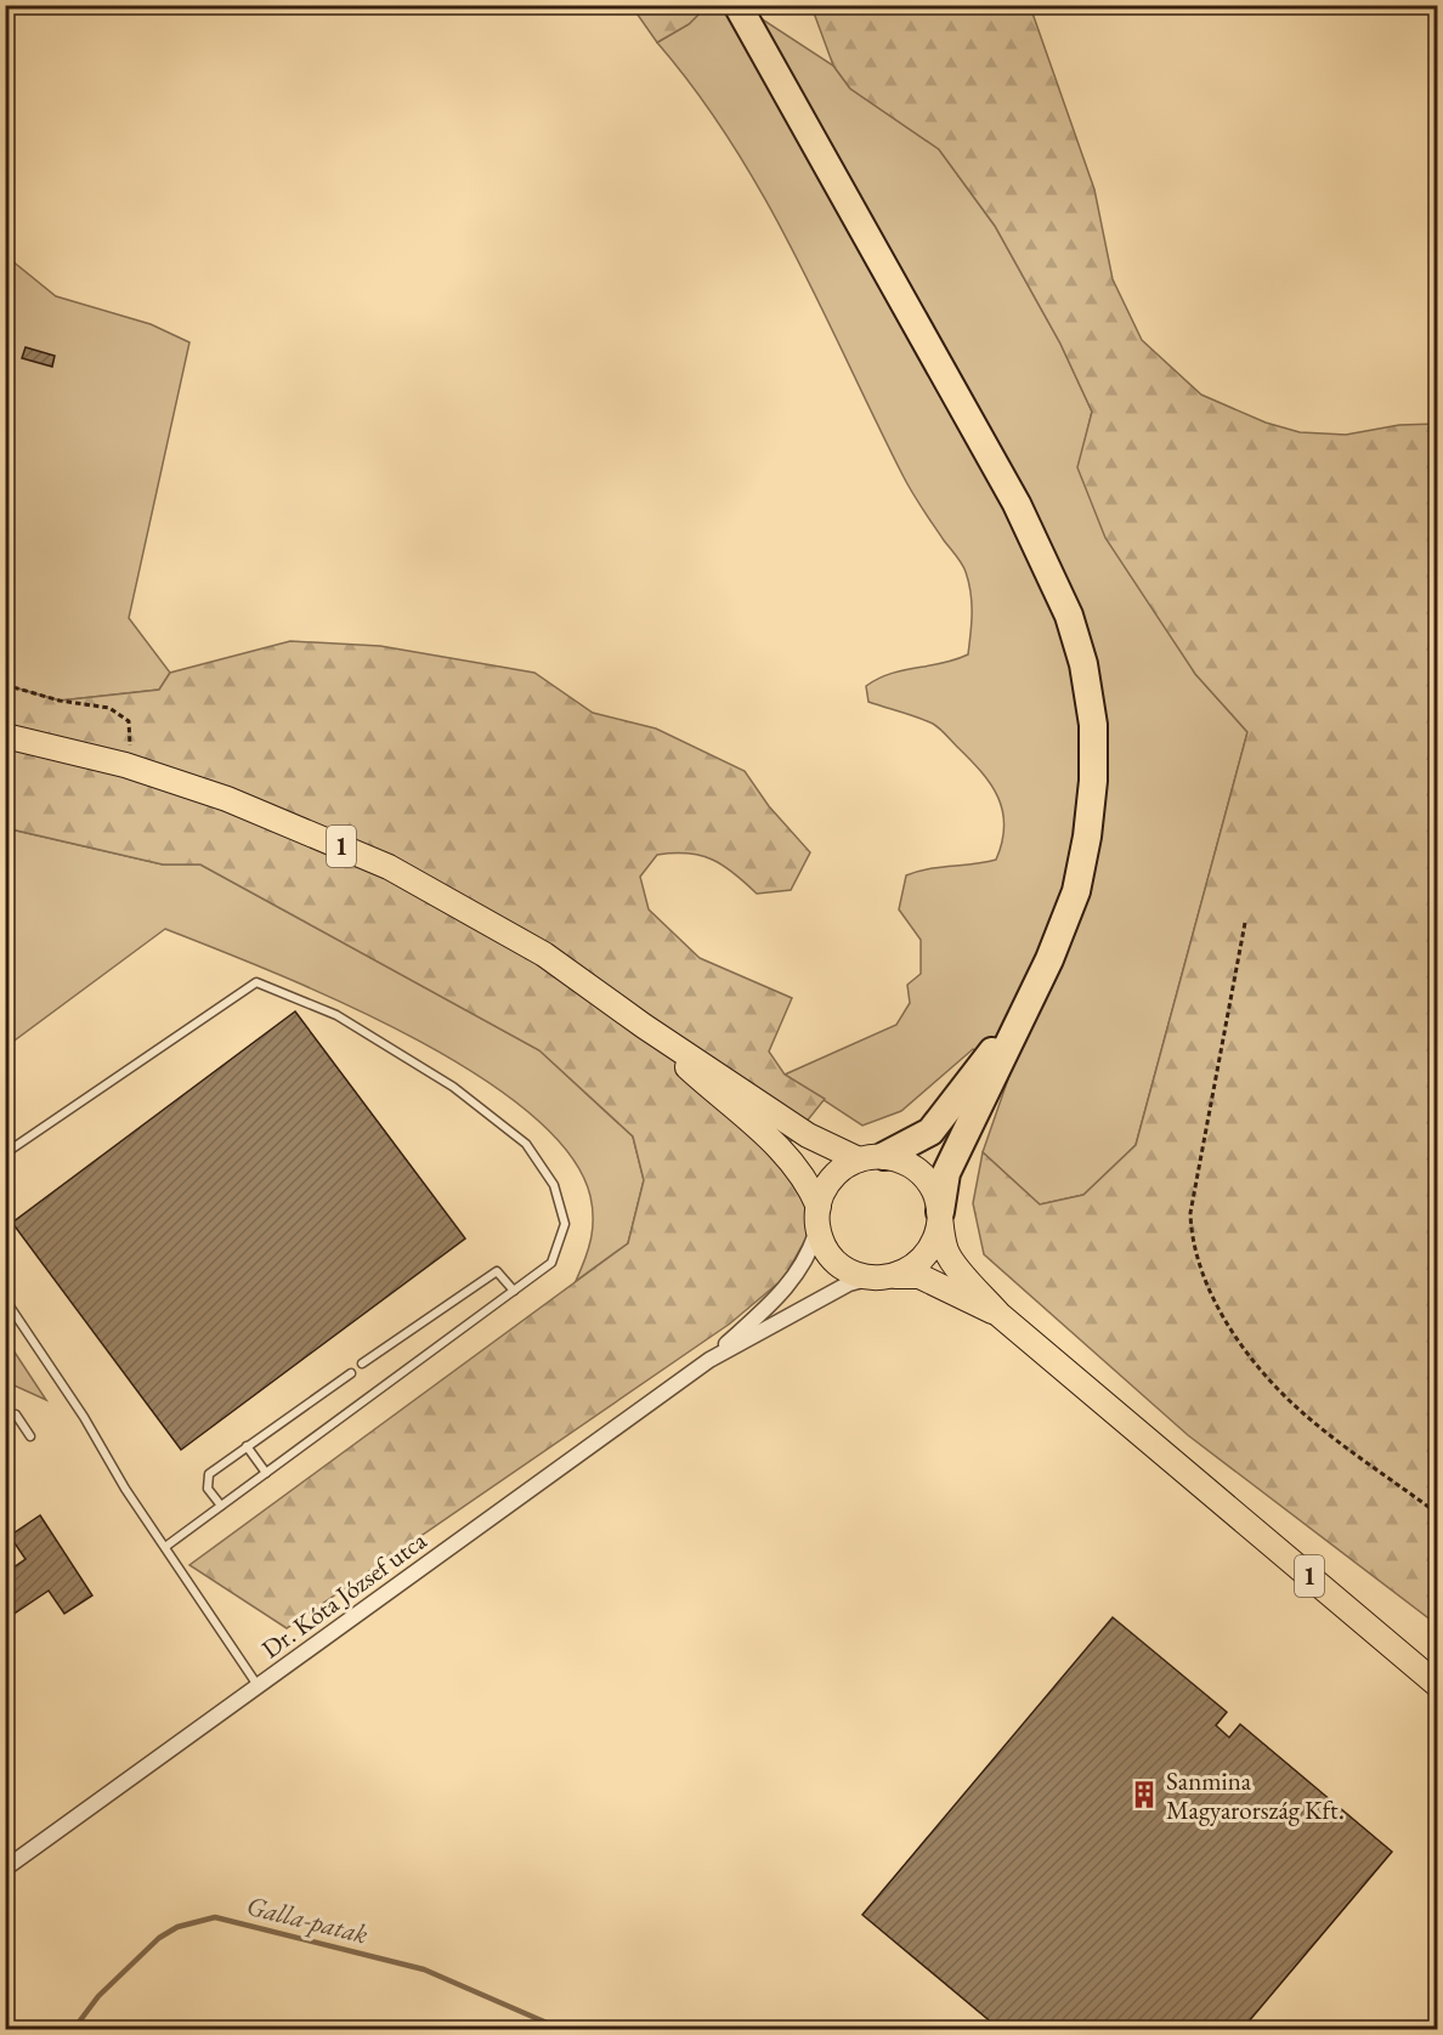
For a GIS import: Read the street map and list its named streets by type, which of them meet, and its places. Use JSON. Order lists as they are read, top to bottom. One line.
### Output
{"streets":{"main road":["1"],"street":["Dr. Kóta József utca"]},"water":["Galla-patak"],"places":{"building":["Sanmina Magyarország Kft."]}}
